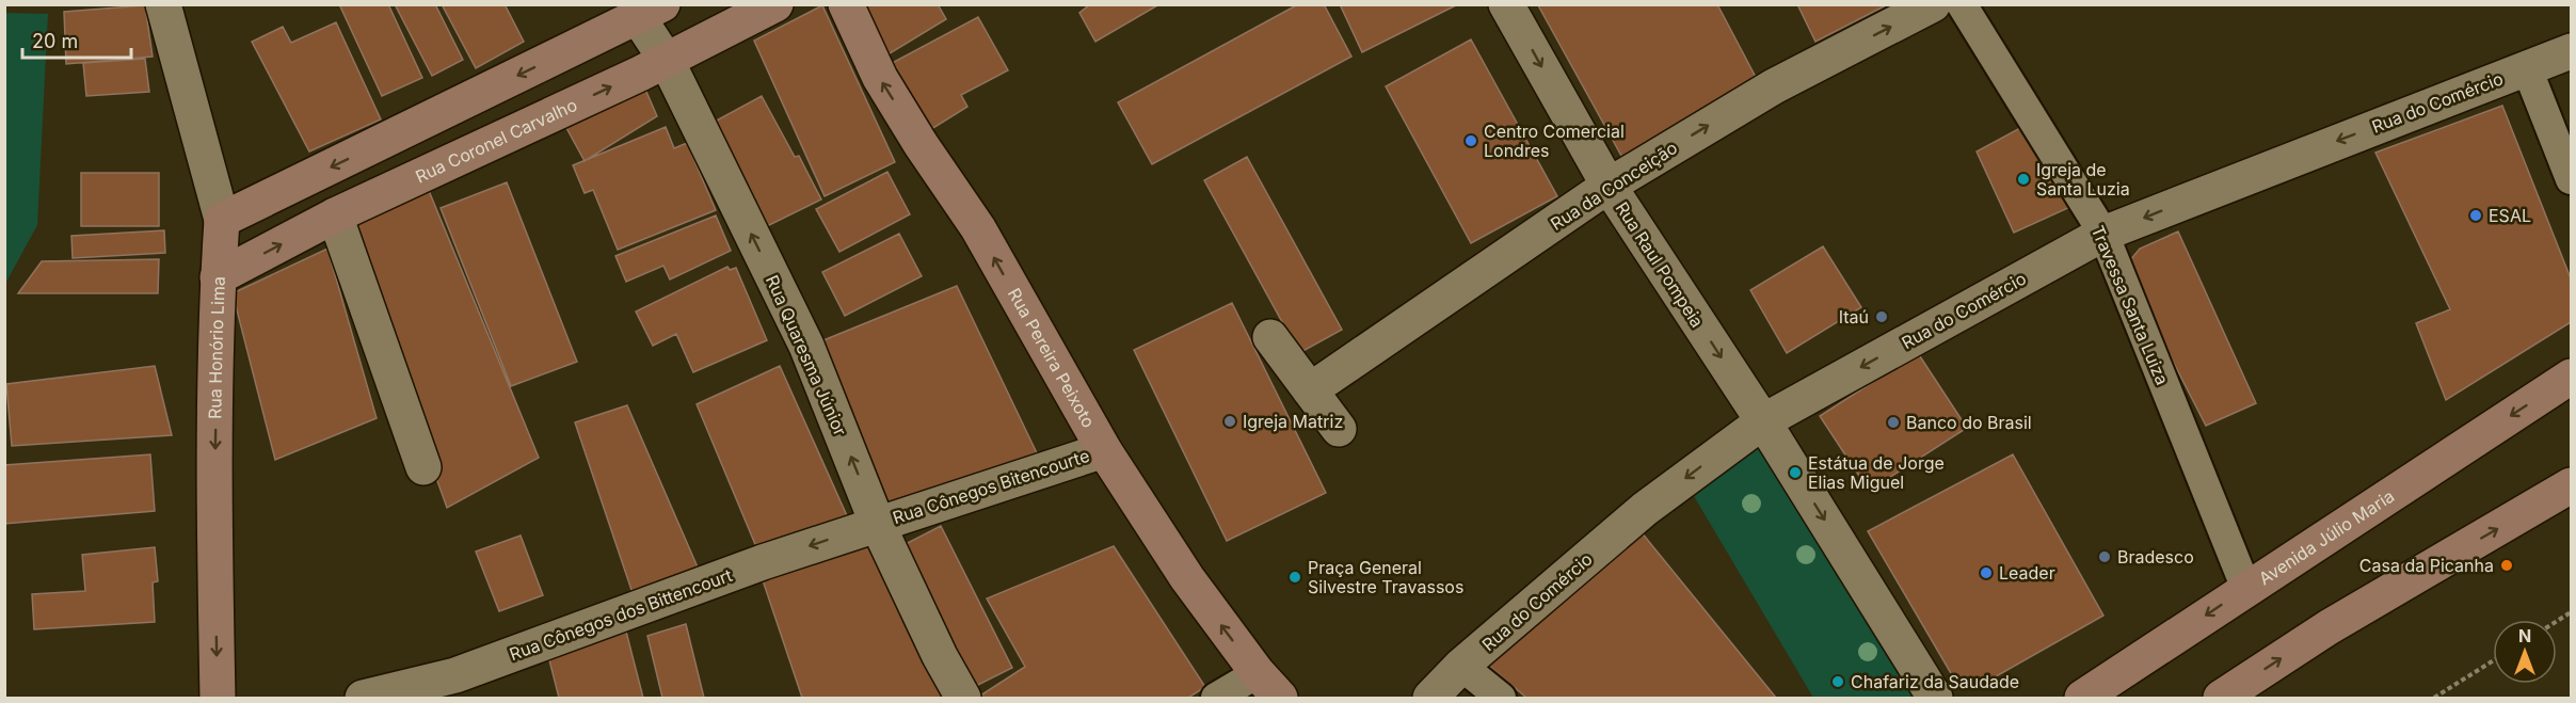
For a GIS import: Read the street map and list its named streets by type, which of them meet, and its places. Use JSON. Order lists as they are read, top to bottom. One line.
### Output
{"streets":{"main road":["Rua Coronel Carvalho","Rua Honório Lima","Rua Pereira Peixoto","Avenida Júlio Maria"],"street":["Rua do Comércio","Rua da Conceição","Rua Raul Pompeia","Travessa Santa Luiza","Rua Quaresma Júnior","Rua Cônegos Bitencourte","Rua Cônegos dos Bittencourt"]},"crossings":[["Rua do Comércio","Rua Raul Pompeia"],["Rua do Comércio","Travessa Santa Luiza"],["Rua Coronel Carvalho","Rua Honório Lima"],["Rua Coronel Carvalho","Rua Quaresma Júnior"],["Rua da Conceição","Rua Raul Pompeia"],["Travessa Santa Luiza","Avenida Júlio Maria"],["Rua Quaresma Júnior","Rua Cônegos Bitencourte"],["Rua Quaresma Júnior","Rua Cônegos dos Bittencourt"],["Rua Pereira Peixoto","Rua Cônegos Bitencourte"],["Rua Cônegos Bitencourte","Rua Cônegos dos Bittencourt"]],"one_way":["Rua do Comércio","Rua da Conceição","Rua Raul Pompeia","Rua Quaresma Júnior","Rua Pereira Peixoto","Rua Cônegos dos Bittencourt"],"places":["Centro Comercial Londres","Igreja de Santa Luzia","ESAL","Itaú","Igreja Matriz","Banco do Brasil","Estátua de Jorge Elias Miguel","Bradesco","Casa da Picanha","Leader","Praça General Silvestre Travassos","Chafariz da Saudade"],"scale_bar":"20 m","north":"top"}
